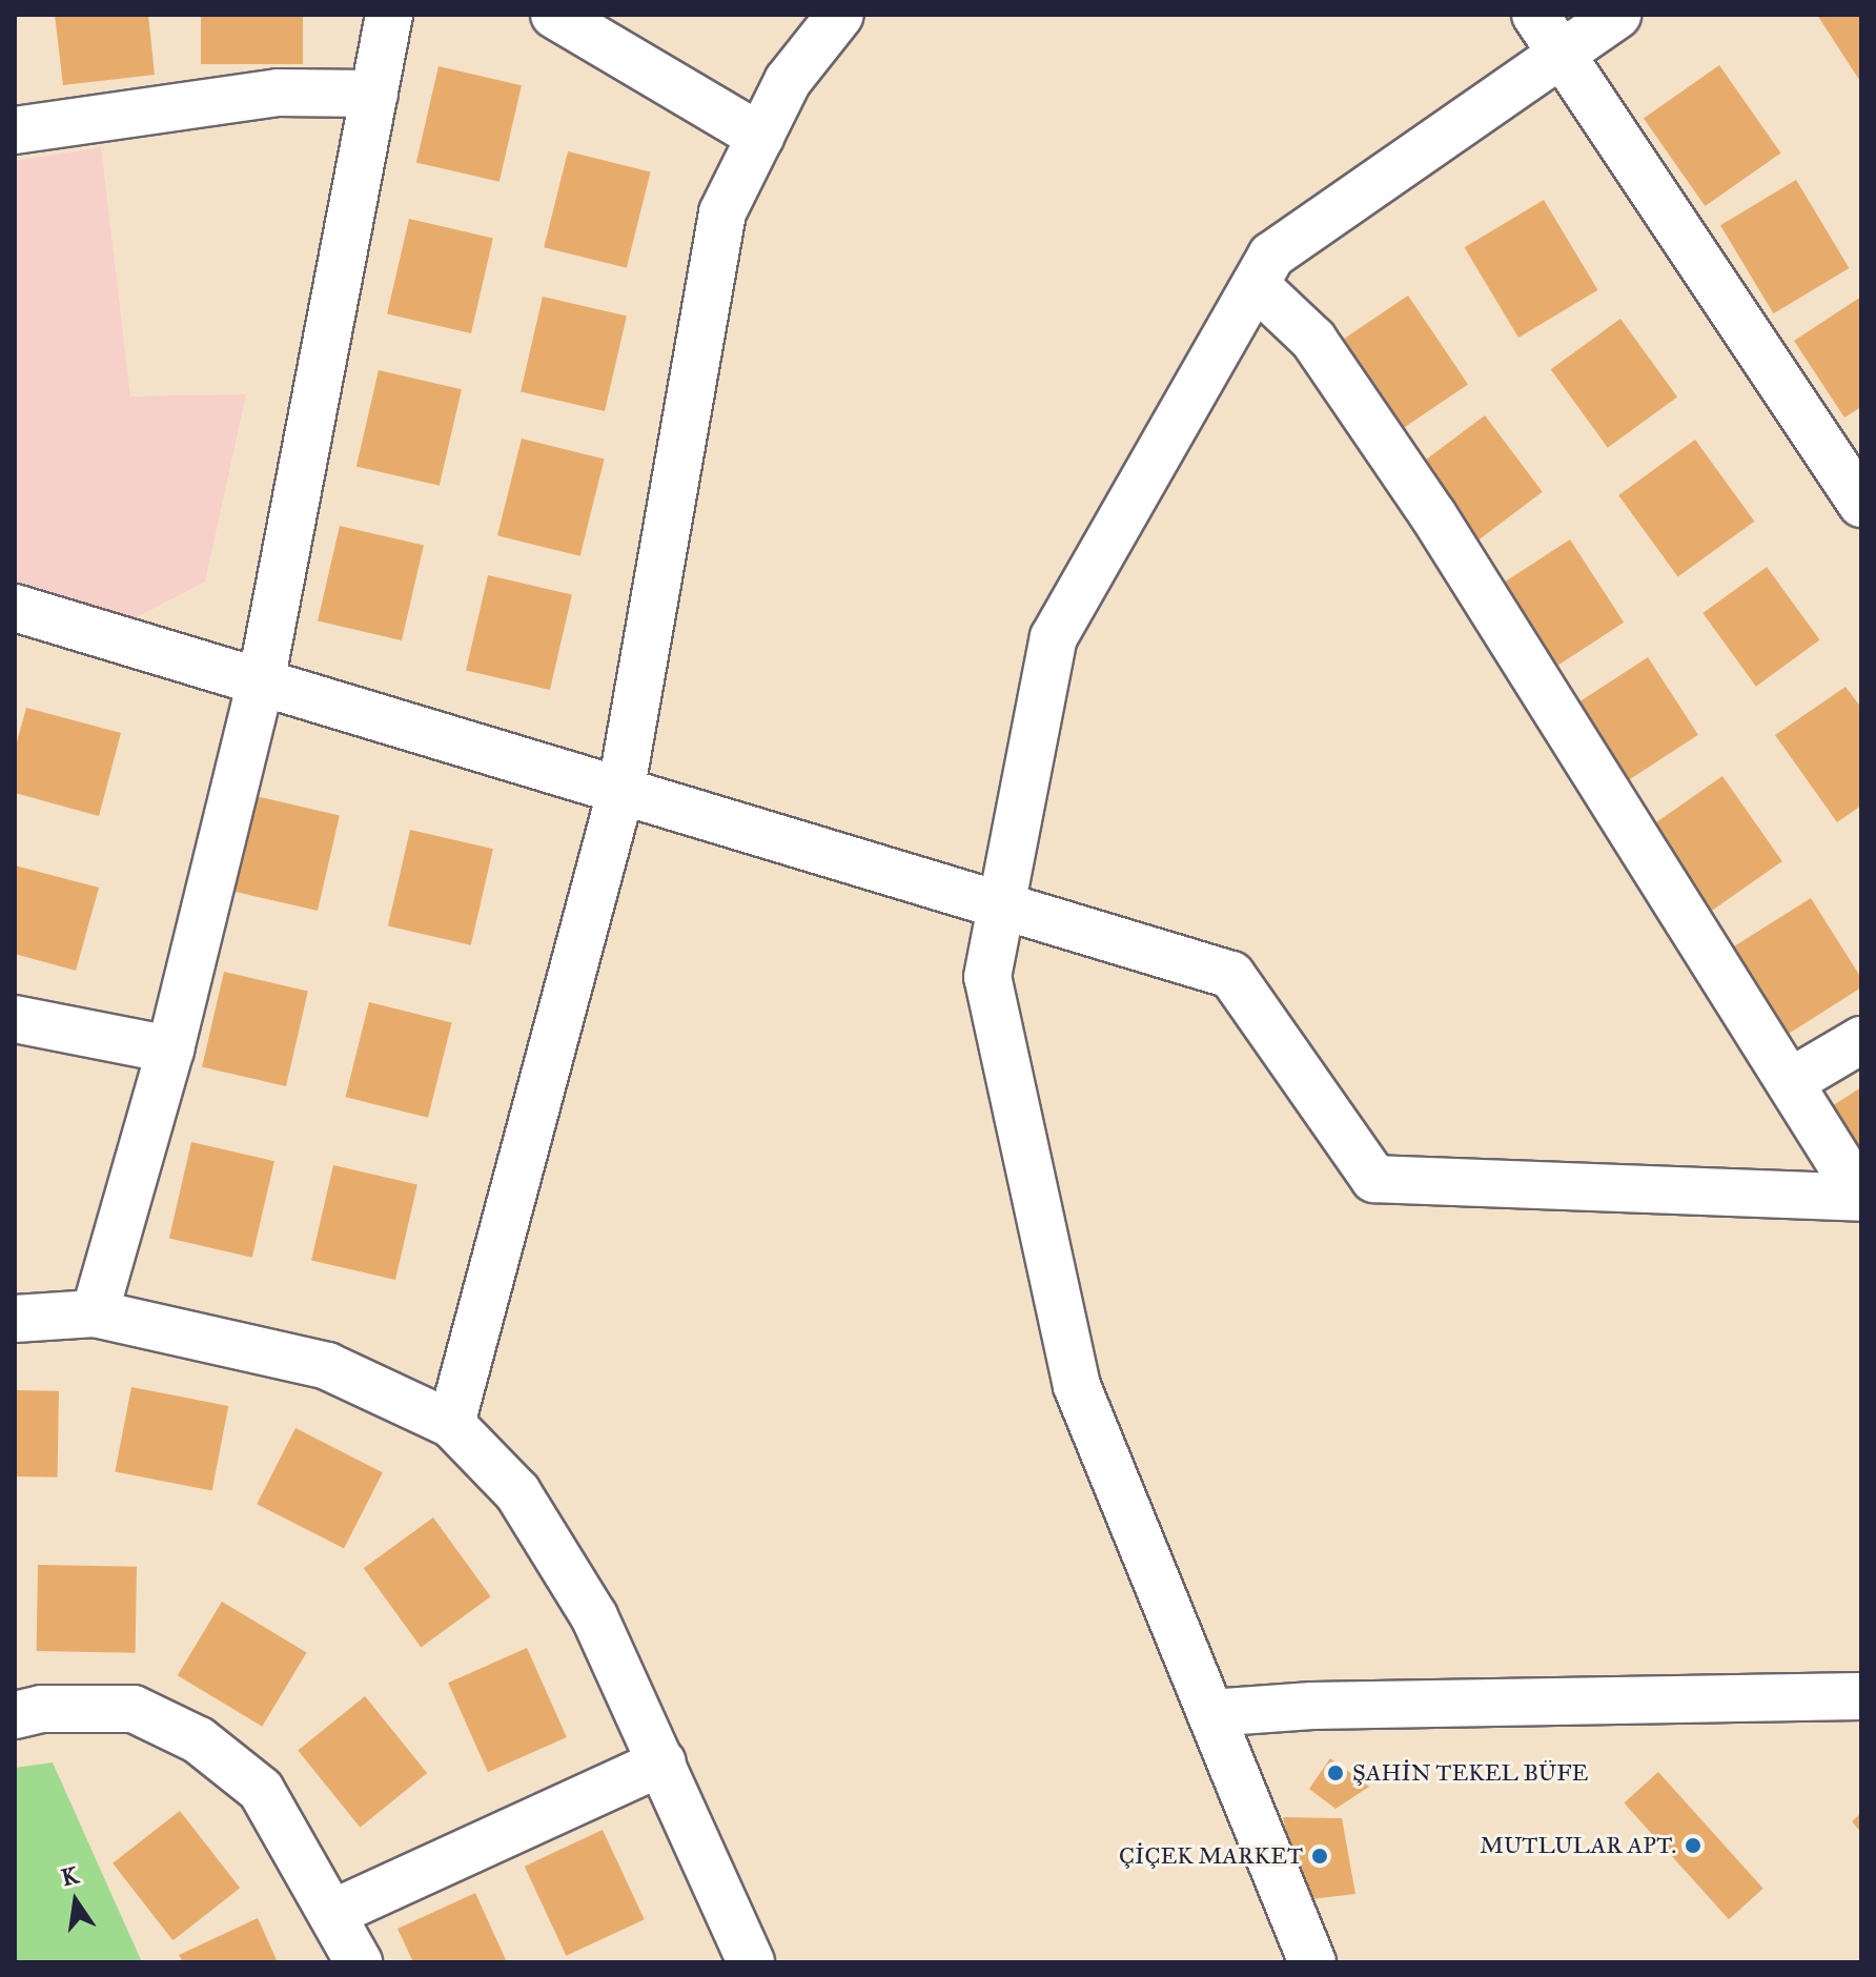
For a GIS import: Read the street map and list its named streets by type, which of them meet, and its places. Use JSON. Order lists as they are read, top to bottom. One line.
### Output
{"places":["ŞAHİN TEKEL BÜFE","MUTLULAR APT.","ÇİÇEK MARKET"],"north":"top"}
